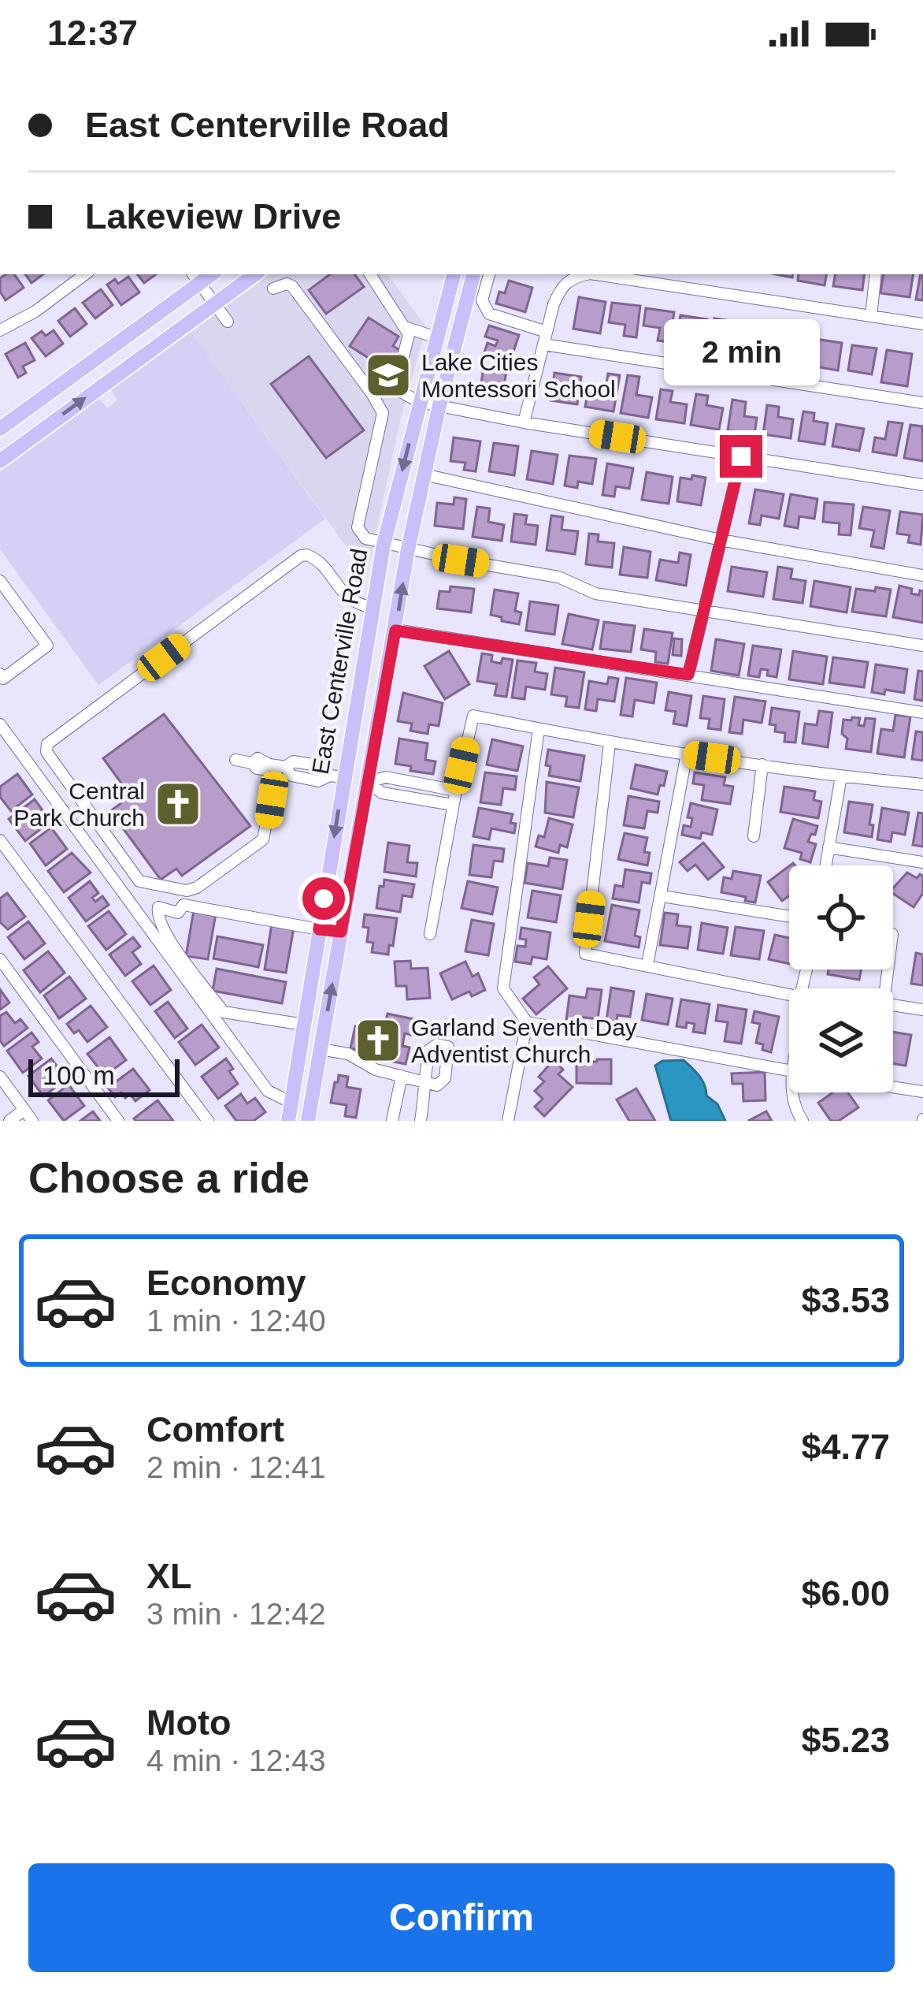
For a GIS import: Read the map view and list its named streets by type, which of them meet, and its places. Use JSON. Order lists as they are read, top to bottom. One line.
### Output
{"streets":{"main road":["East Centerville Road"]},"places":{"school or university":["Lake Cities Montessori School"],"church":["Central Park Church","Garland Seventh Day Adventist Church"]},"scale_bar":"100 m","page":{"status":"12:37","banner":["East Centerville Road","Lakeview Drive"],"bubble":"2 min","scale":"100 m","heading":"Choose a ride","list":[{"name":"Economy","note":"1 min · 12:40","value":"$3.53"},{"name":"Comfort","note":"2 min · 12:41","value":"$4.77"},{"name":"XL","note":"3 min · 12:42","value":"$6.00"},{"name":"Moto","note":"4 min · 12:43","value":"$5.23"}],"buttons":"Confirm"}}
